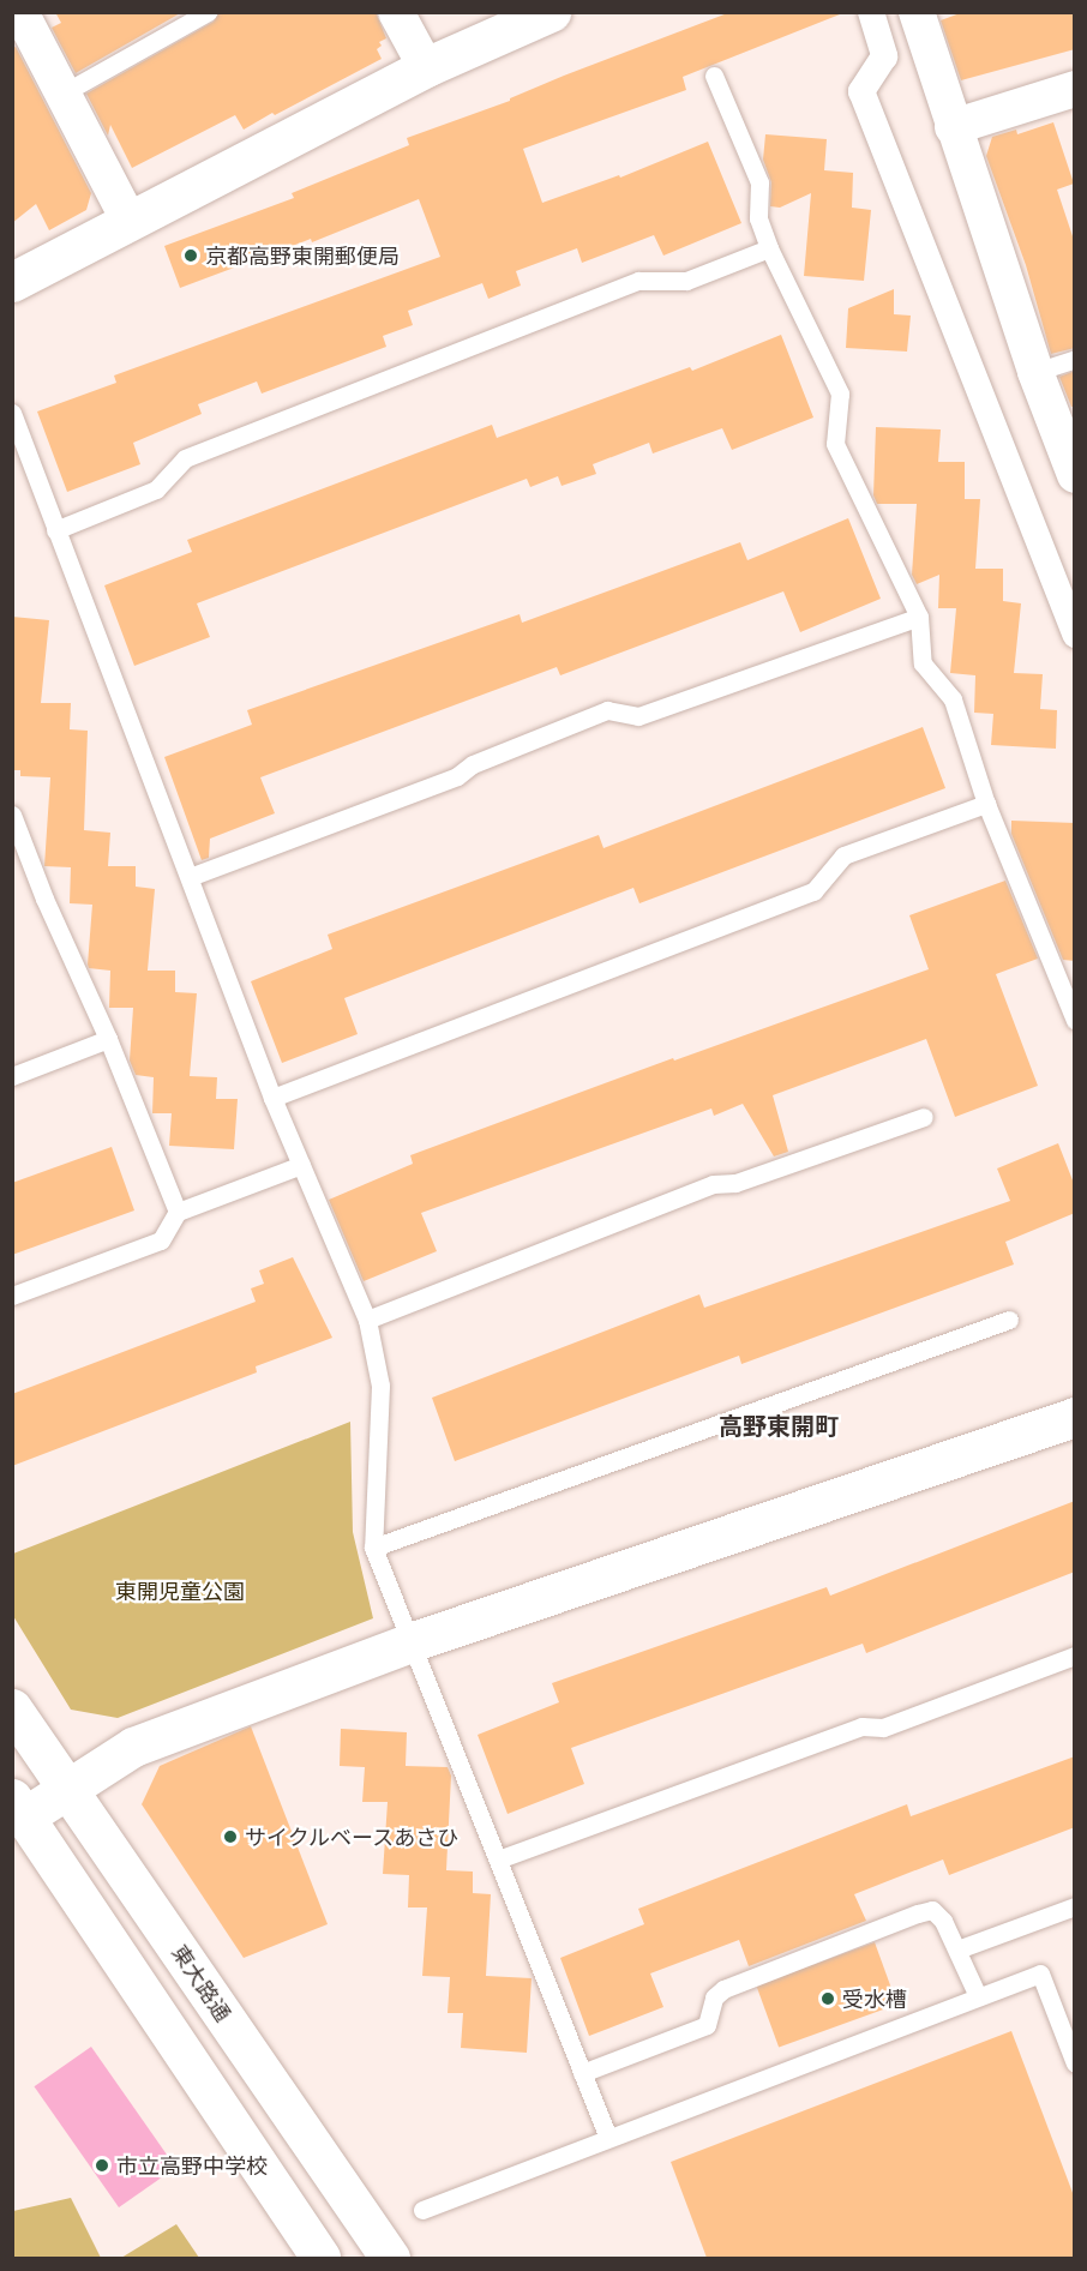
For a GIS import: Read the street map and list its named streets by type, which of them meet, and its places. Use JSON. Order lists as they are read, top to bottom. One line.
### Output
{"streets":{"street":["東大路通"]},"districts":["高野東開町"],"parks":["東開児童公園"],"places":["京都高野東開郵便局","サイクルベースあさひ","受水槽","市立高野中学校"]}
